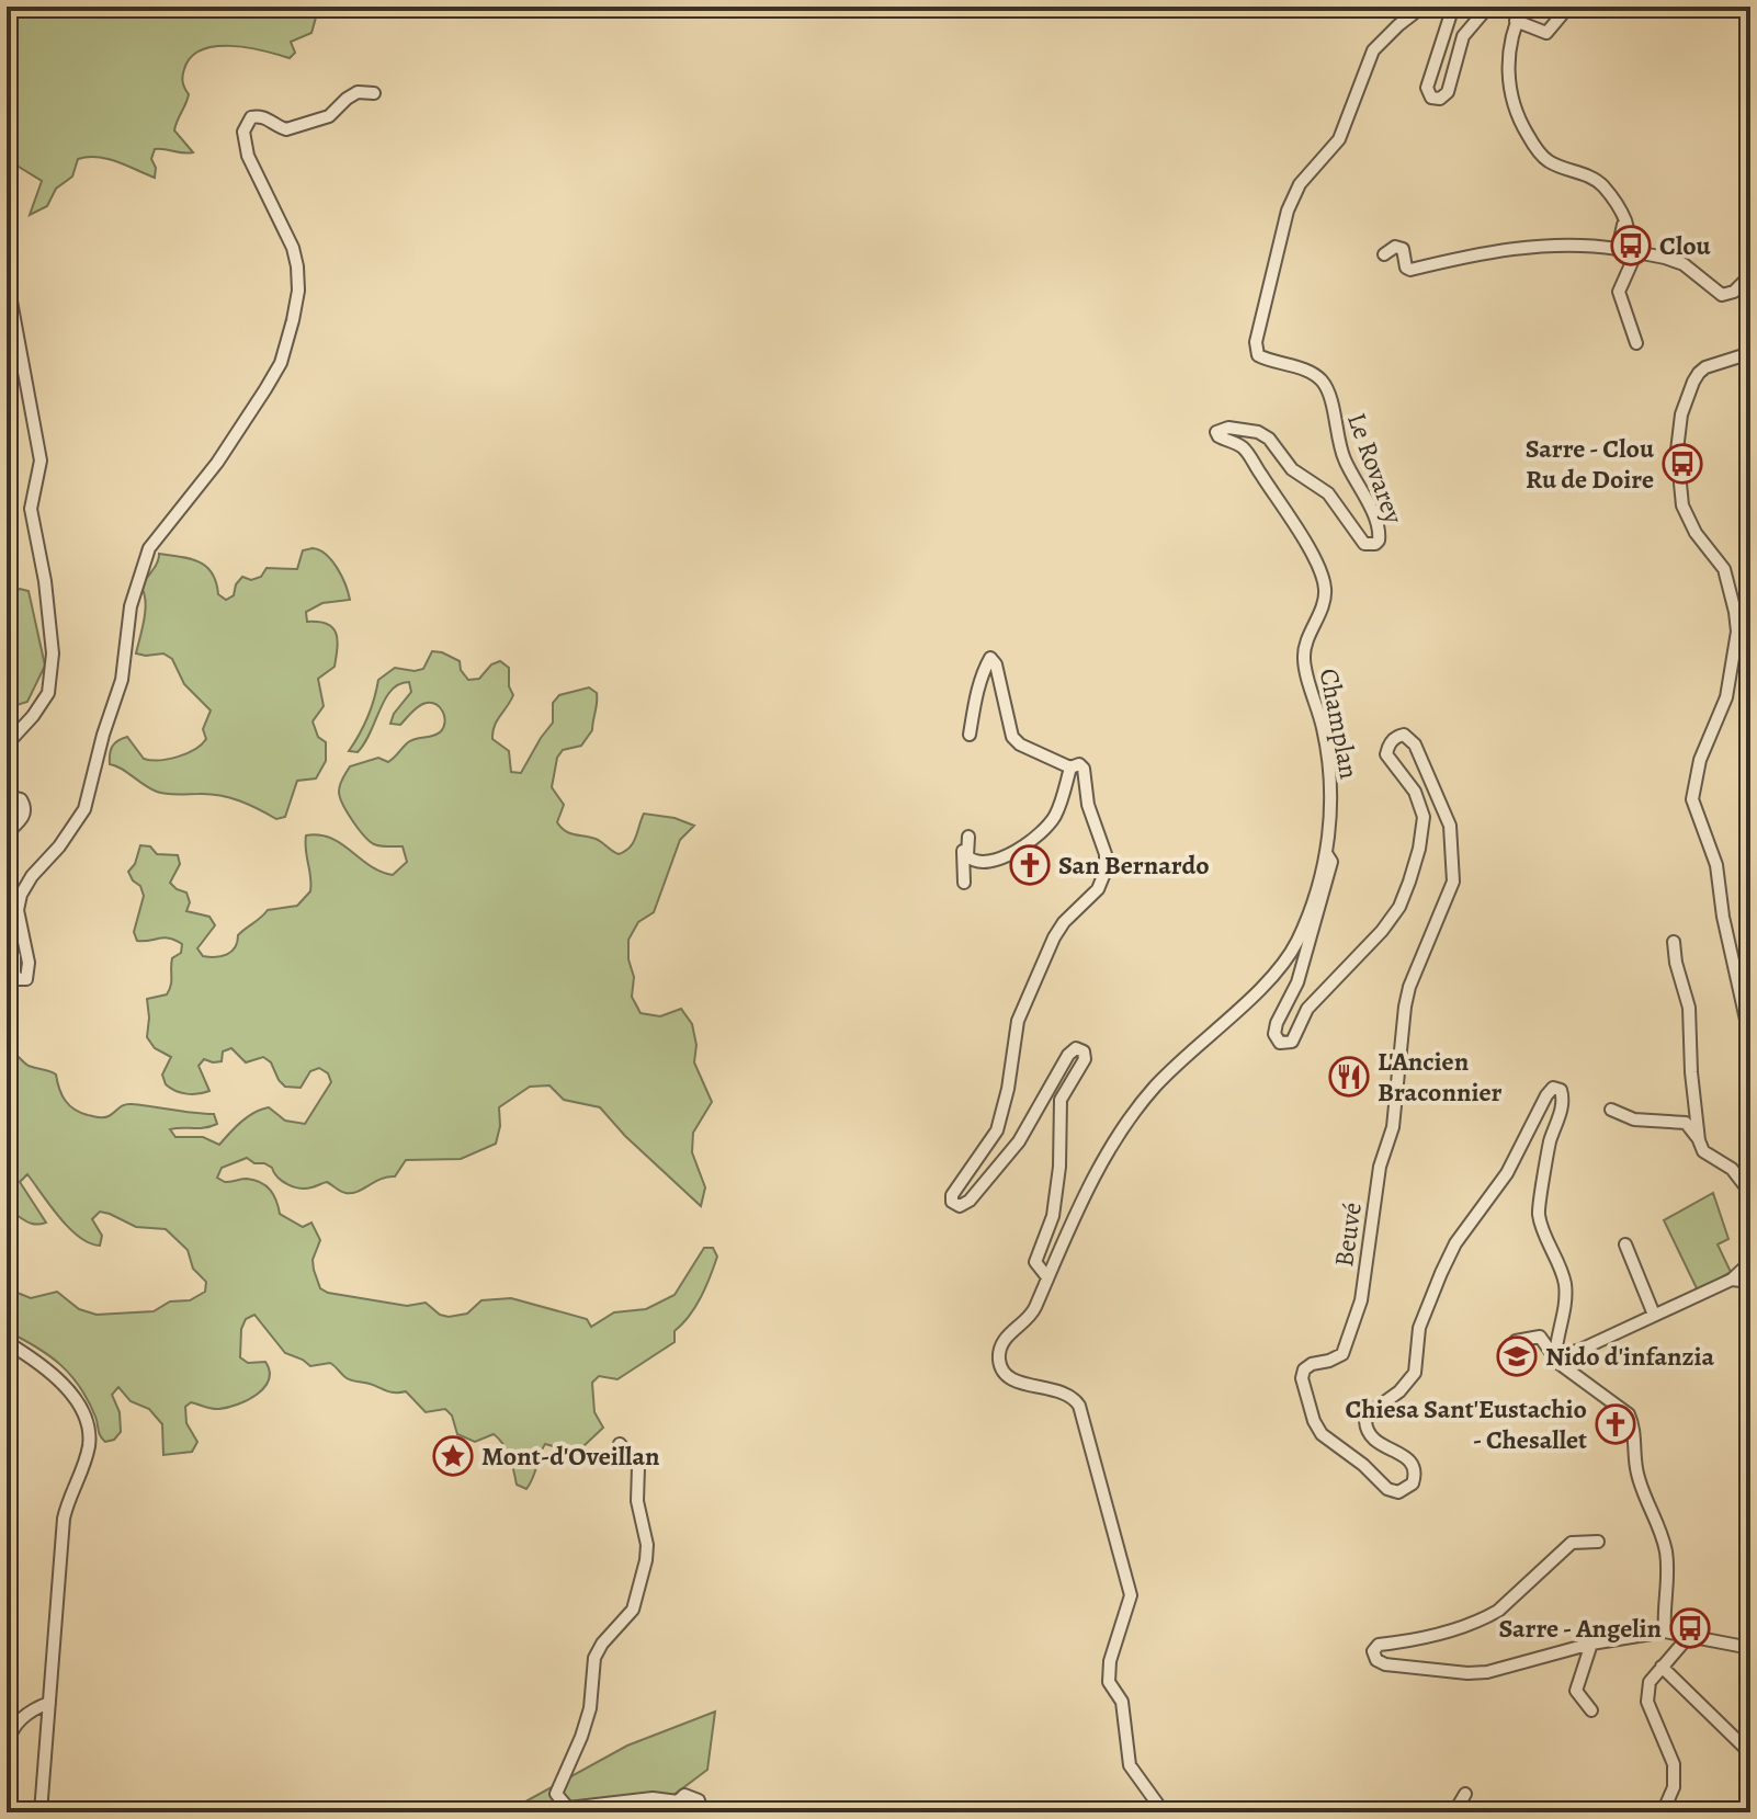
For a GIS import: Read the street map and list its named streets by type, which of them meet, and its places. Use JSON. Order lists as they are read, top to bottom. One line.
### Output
{"streets":{"street":["Le Rovarey","Champlan","Beuvé"]},"crossings":[["Le Rovarey","Champlan"],["Champlan","Beuvé"]],"places":{"bus stop":["Clou","Sarre - Clou Ru de Doire","Sarre - Angelin"],"church":["San Bernardo","Chiesa Sant'Eustachio - Chesallet"],"restaurant":["L'Ancien Braconnier"],"school or university":["Nido d'infanzia"],"place":["Mont-d'Oveillan"]}}
